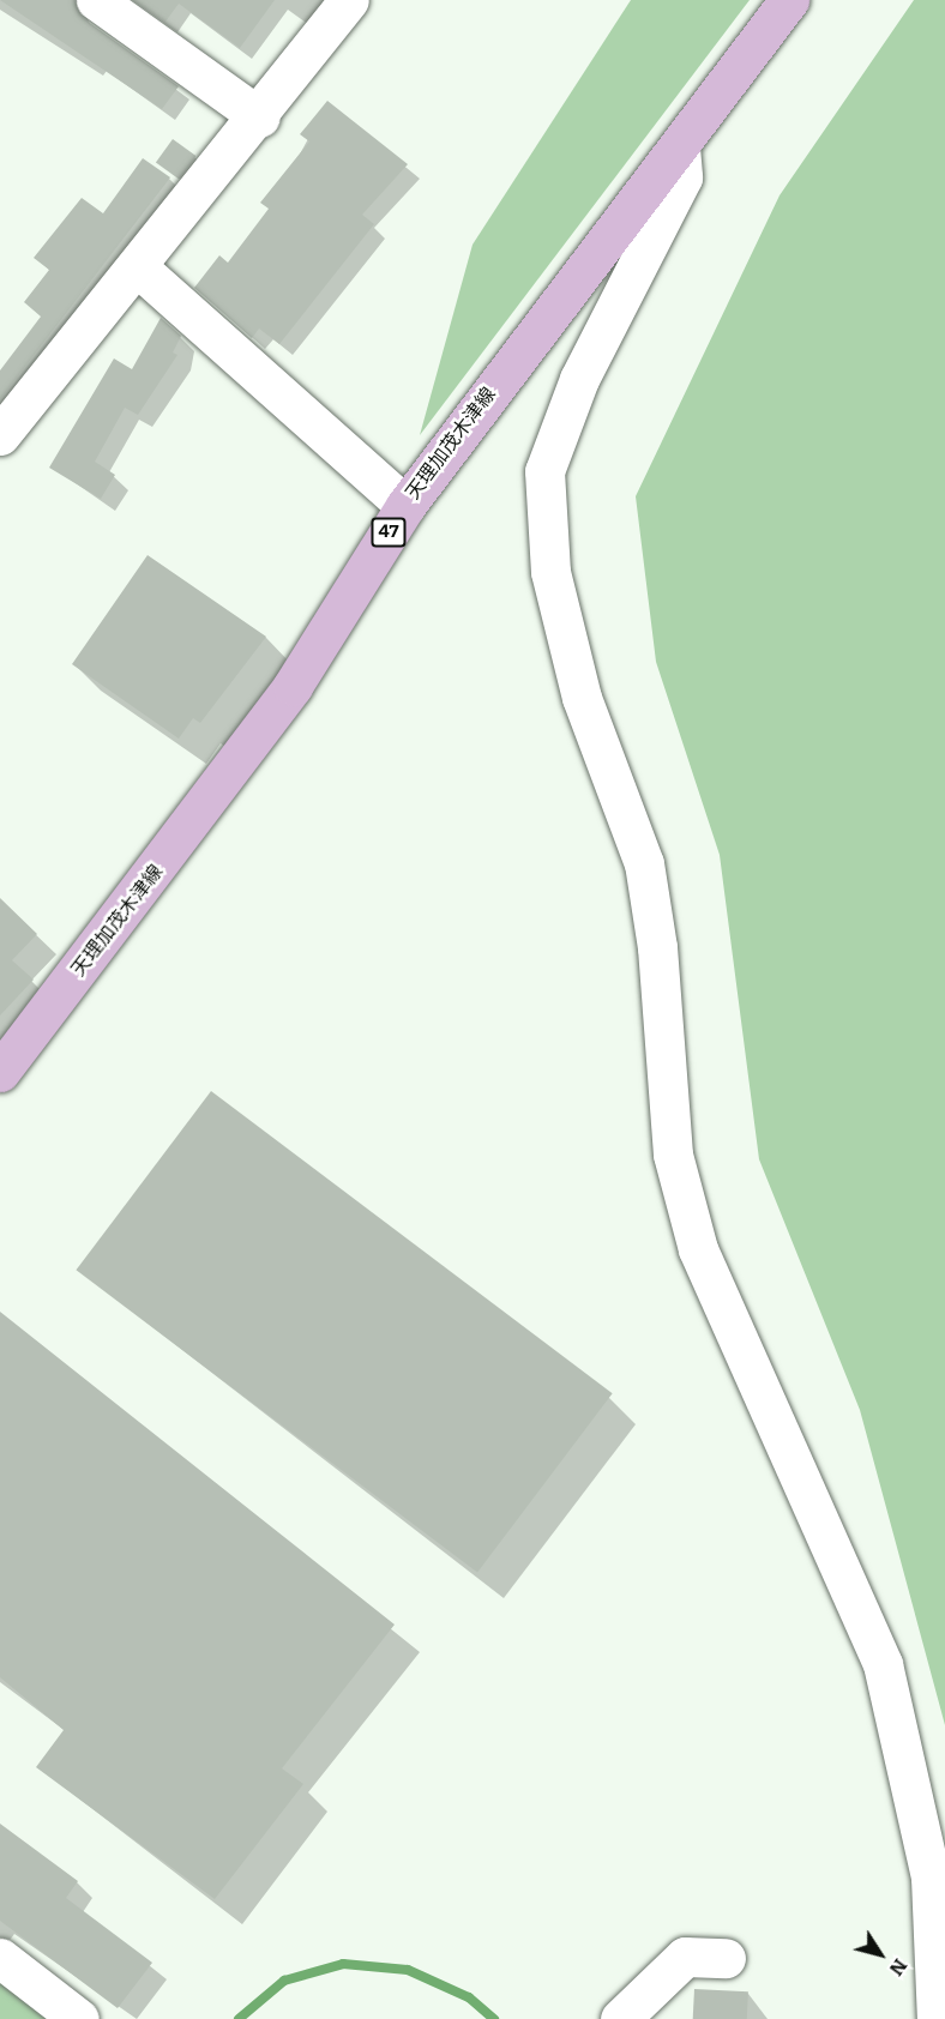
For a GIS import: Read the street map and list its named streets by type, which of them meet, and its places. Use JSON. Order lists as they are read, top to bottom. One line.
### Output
{"streets":{"main road":["天理加茂木津線","47"]},"north":"bottom right"}
